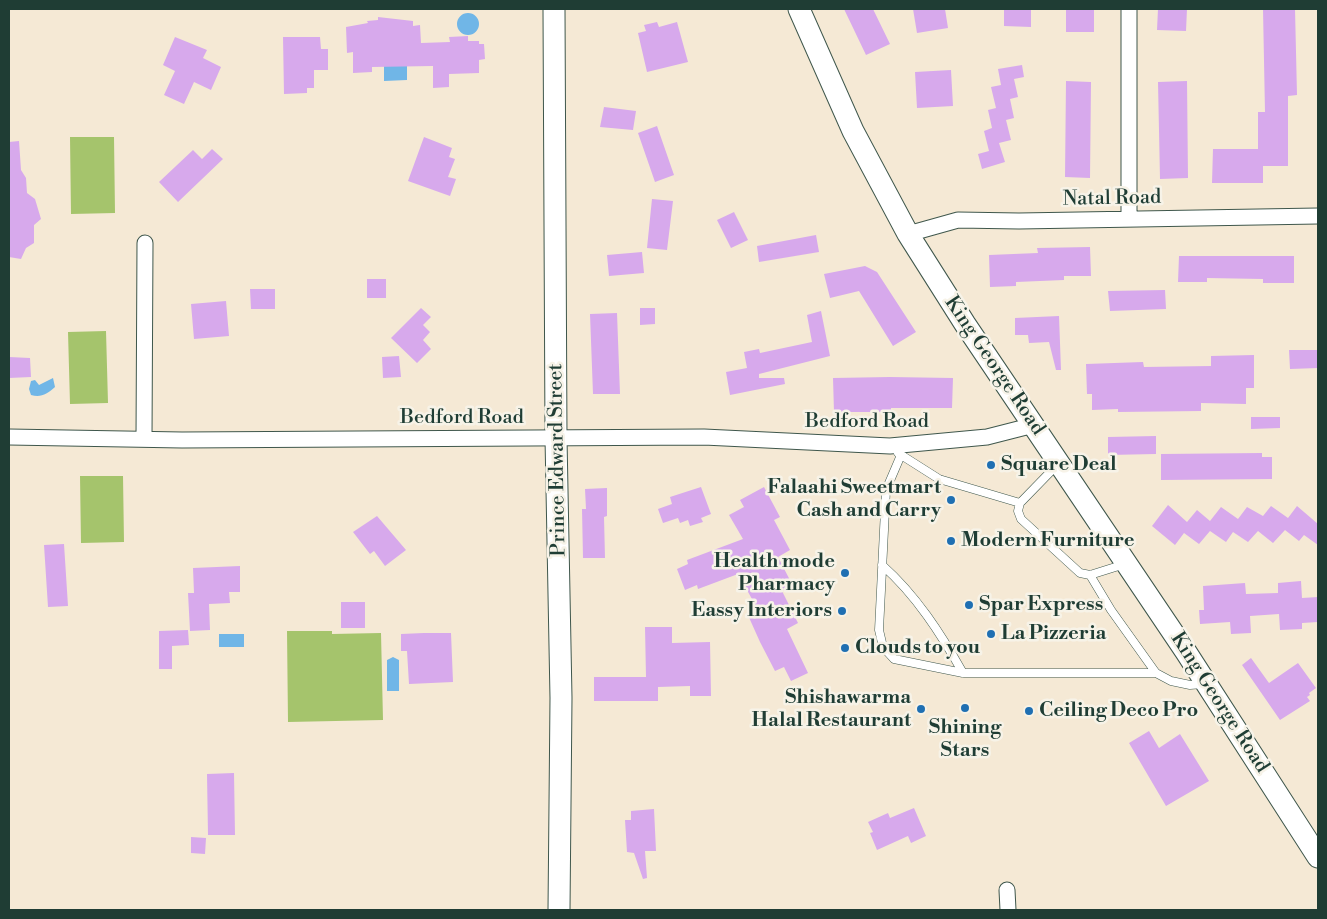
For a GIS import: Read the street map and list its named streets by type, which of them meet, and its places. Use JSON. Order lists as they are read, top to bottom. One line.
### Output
{"streets":{"main road":["King George Road","Prince Edward Street"],"street":["Natal Road","Bedford Road"]},"crossings":[["Natal Road","King George Road"],["King George Road","Bedford Road"],["Bedford Road","Prince Edward Street"]],"places":["Square Deal","Falaahi Sweetmart Cash and Carry","Modern Furniture","Health mode Pharmacy","Spar Express","Eassy Interiors","La Pizzeria","Clouds to you","Shining Stars","Shishawarma Halal Restaurant","Ceiling Deco Pro"]}
